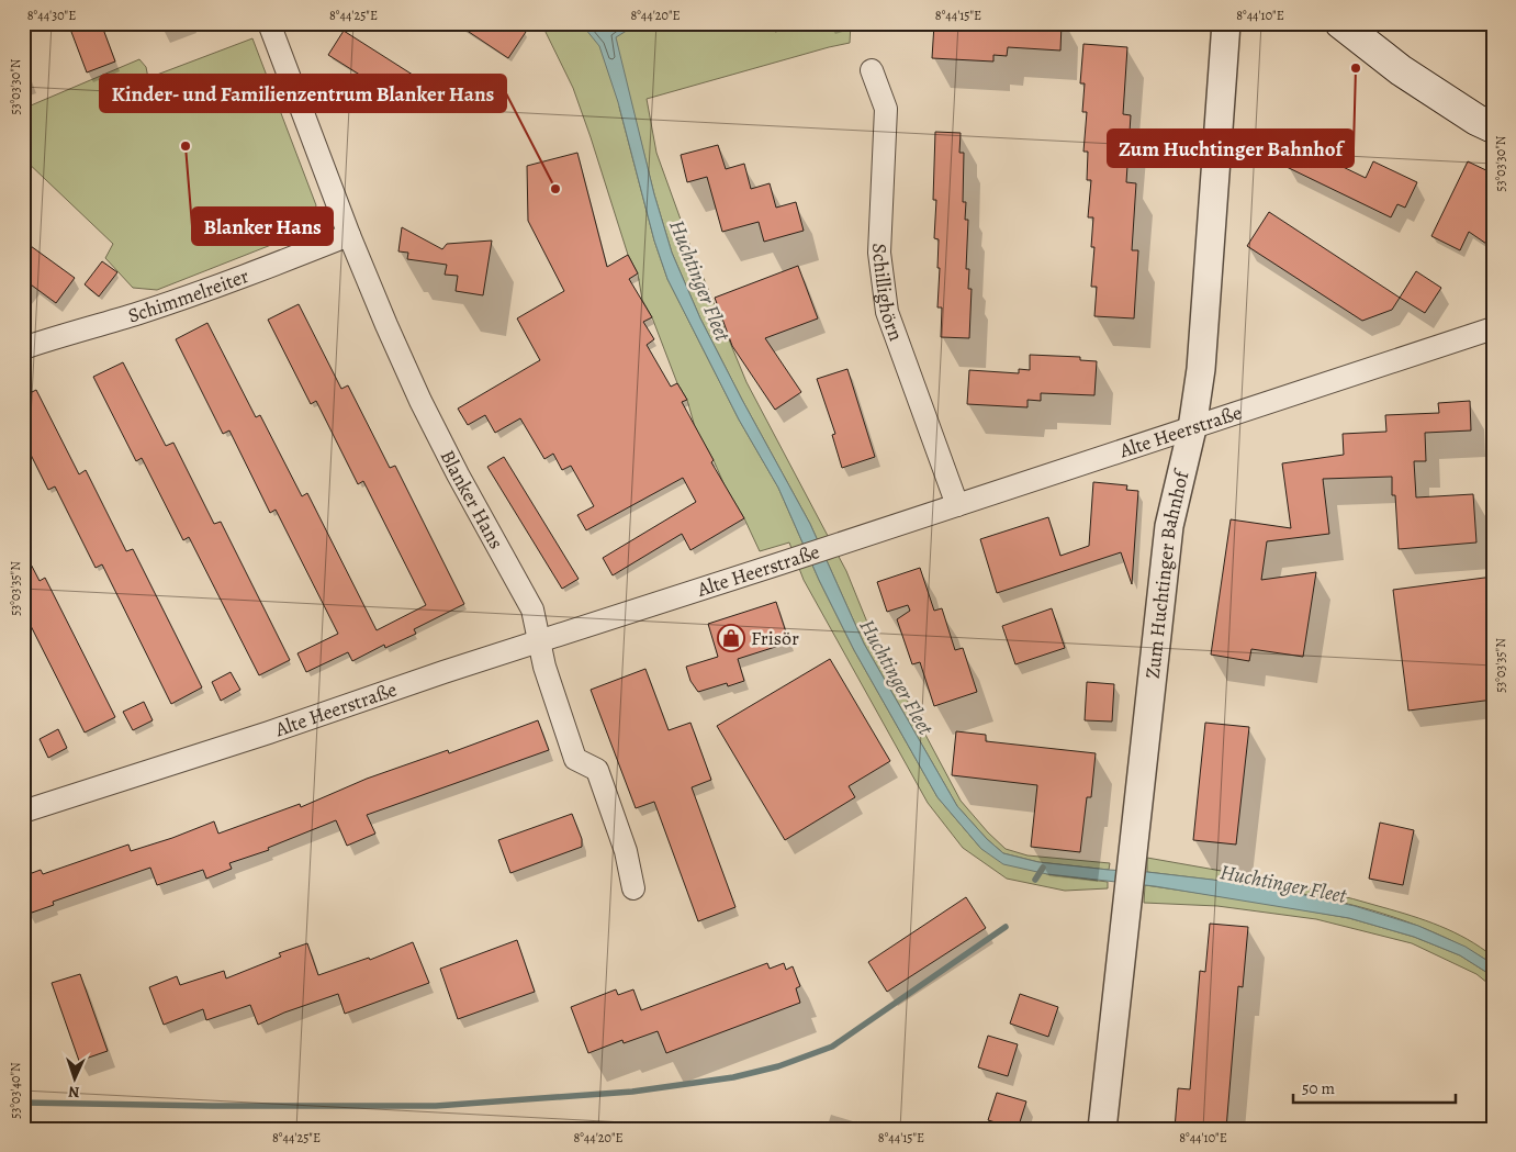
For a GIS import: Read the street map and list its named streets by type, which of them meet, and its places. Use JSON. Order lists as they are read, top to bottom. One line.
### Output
{"streets":{"street":["Schillighörn","Schimmelreiter","Alte Heerstraße","Blanker Hans","Zum Huchtinger Bahnhof"]},"crossings":[["Schillighörn","Alte Heerstraße"],["Schimmelreiter","Blanker Hans"],["Alte Heerstraße","Blanker Hans"],["Alte Heerstraße","Zum Huchtinger Bahnhof"]],"water":["Huchtinger Fleet"],"places":{"other":["Zum Huchtinger Bahnhof","Blanker Hans","Kinder- und Familienzentrum Blanker Hans"],"shop":["Frisör"]},"scale_bar":"50 m","north":"bottom","coordinates":["8°44'30\"E","8°44'25\"E","8°44'20\"E","8°44'15\"E","8°44'10\"E","53°03'30\"N","53°03'35\"N","53°03'40\"N"]}
